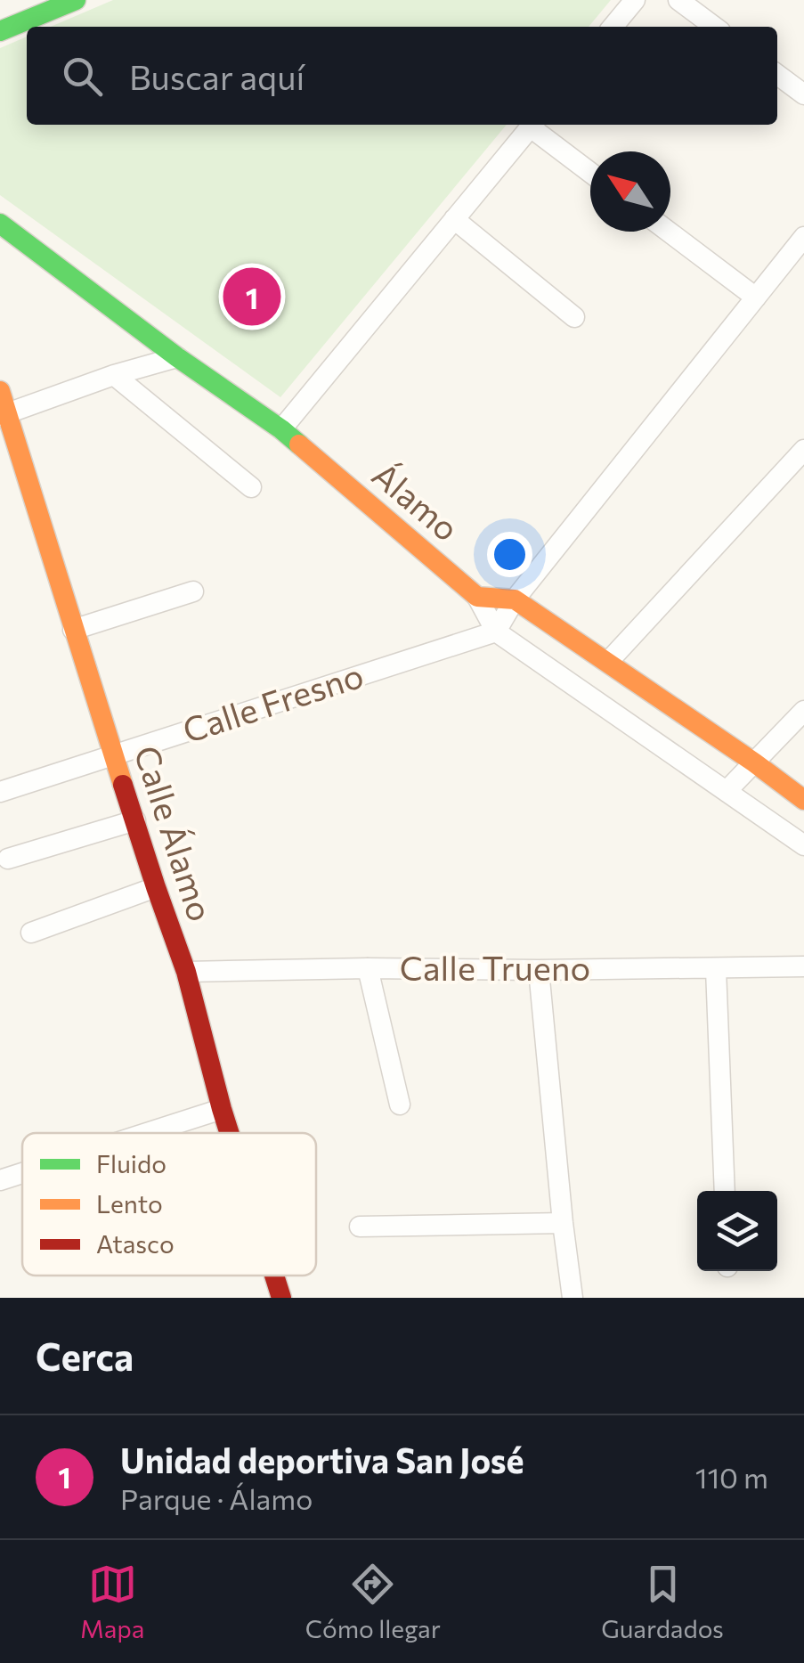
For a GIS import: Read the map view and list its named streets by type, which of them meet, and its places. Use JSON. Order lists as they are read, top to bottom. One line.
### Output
{"streets":{"street":["Álamo","Calle Fresno","Calle Álamo","Calle Trueno"]},"crossings":[["Calle Fresno","Calle Álamo"],["Calle Álamo","Calle Trueno"]],"legend":["Fluido","Lento","Atasco"],"north":"top left","page":{"search":"Buscar aquí","pins":"1","heading":"Cerca","list":[{"mark":"1","name":"Unidad deportiva San José","note":"Parque · Álamo","value":"110 m"}],"nav":["Mapa","Cómo llegar","Guardados"]}}
